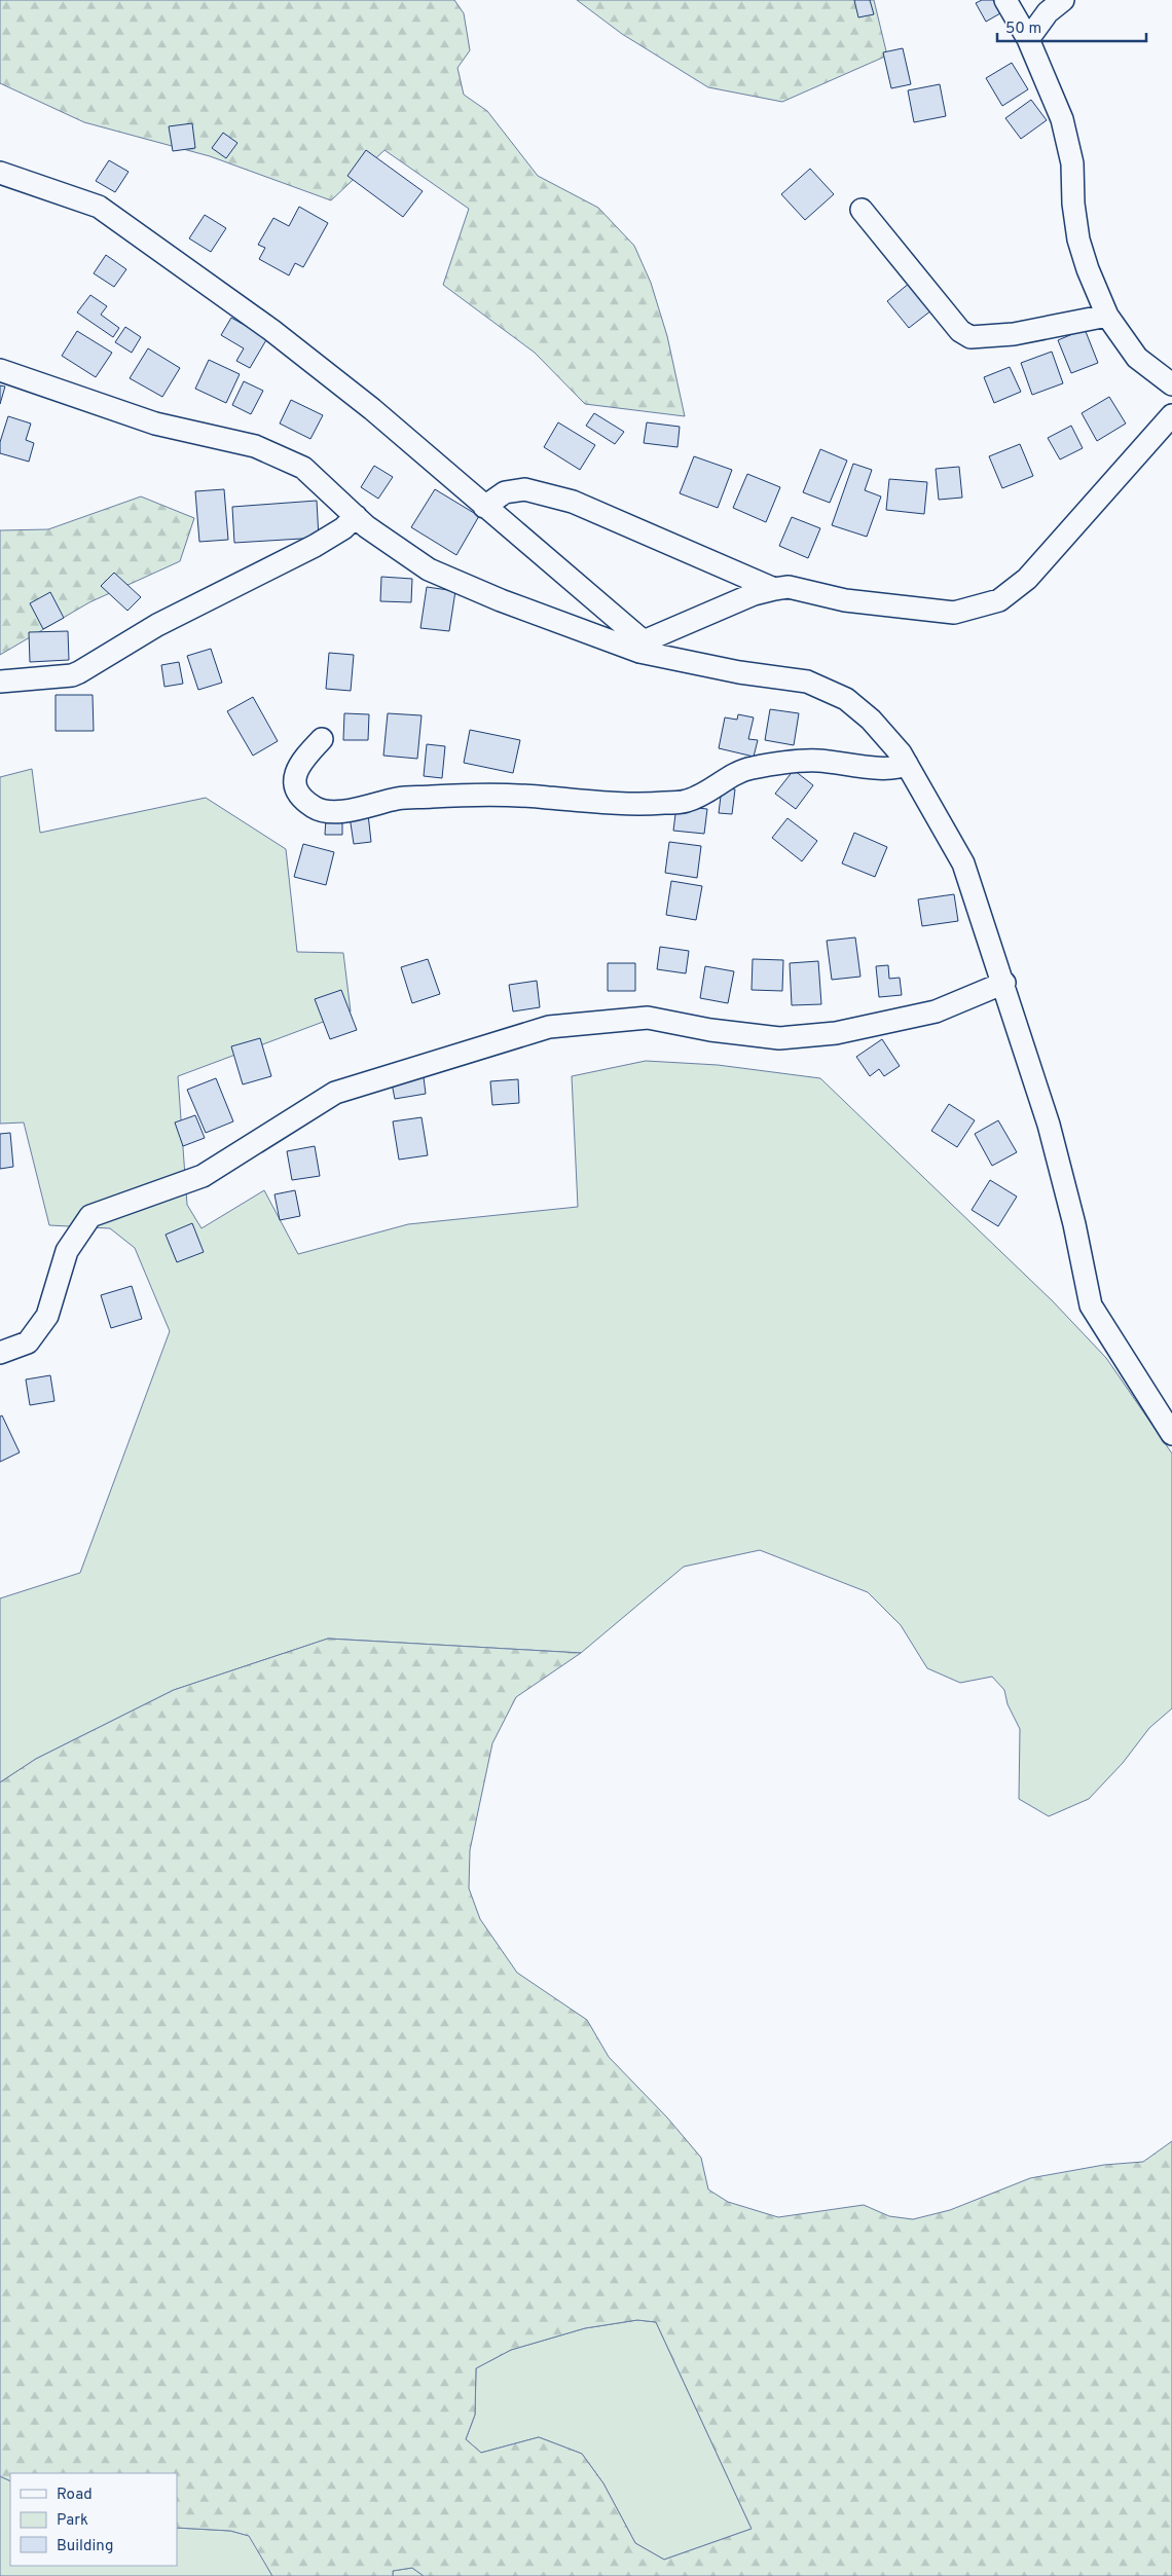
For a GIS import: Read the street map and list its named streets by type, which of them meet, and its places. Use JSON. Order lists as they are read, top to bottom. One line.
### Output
{"legend":["Road","Park","Building"],"scale_bar":"50 m"}
